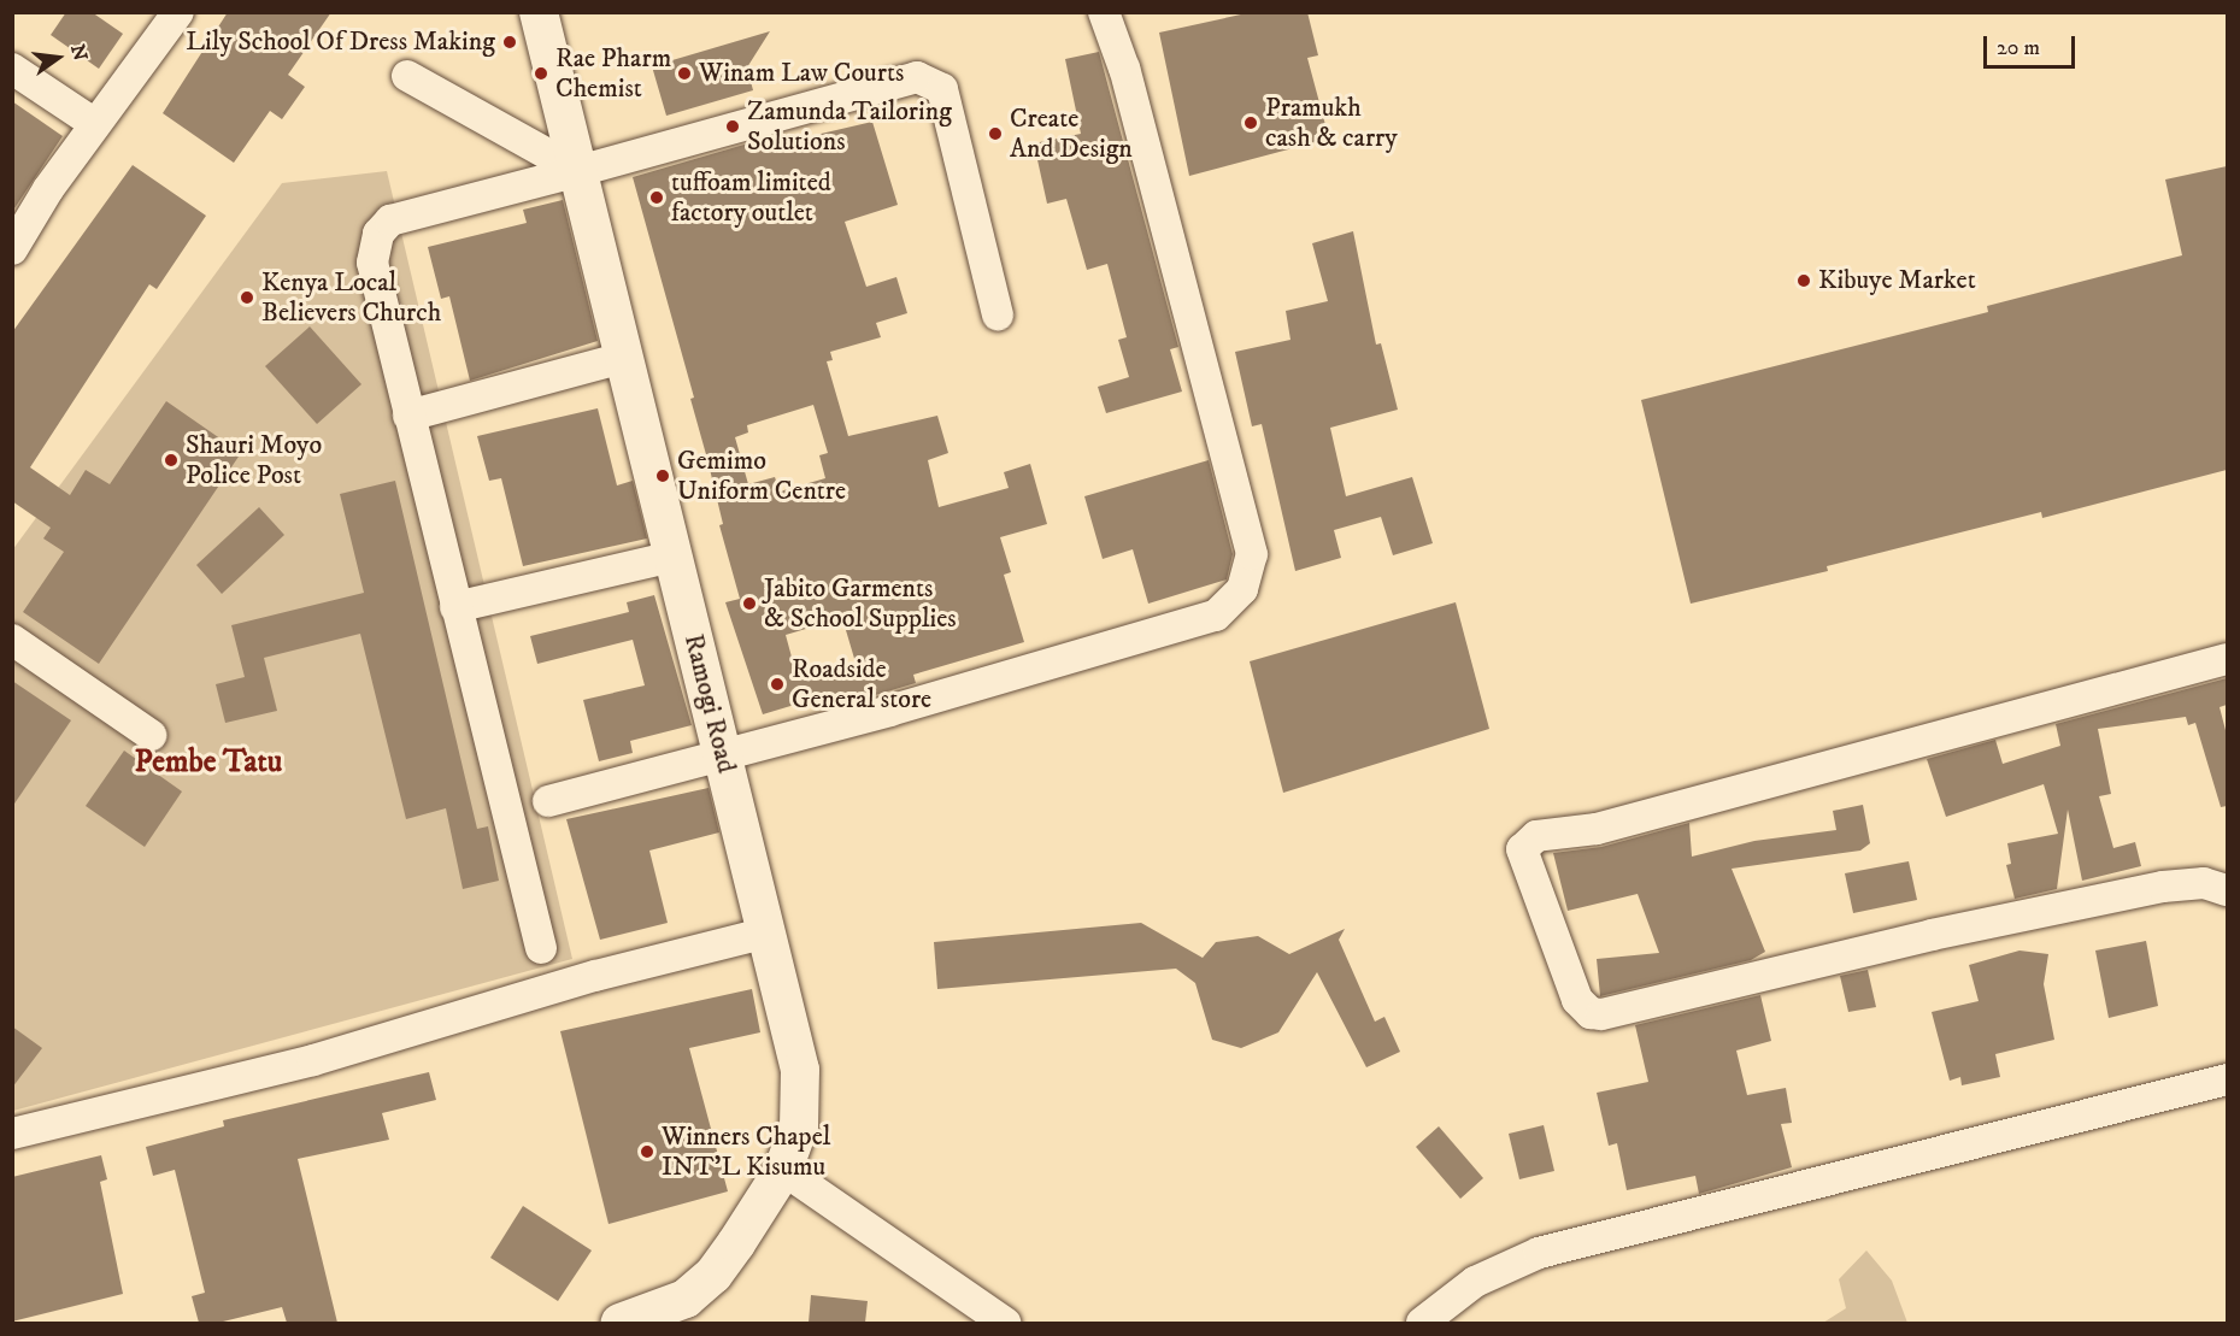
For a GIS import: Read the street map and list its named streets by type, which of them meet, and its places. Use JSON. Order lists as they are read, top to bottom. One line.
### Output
{"streets":{"street":["Ramogi Road"]},"districts":["Pembe Tatu"],"places":["Lily School Of Dress Making","Rae Pharm Chemist","Winam Law Courts","Pramukh cash & carry","Zamunda Tailoring Solutions","Create And Design","tuffoam limited factory outlet","Kibuye Market","Kenya Local Believers Church","Shauri Moyo Police Post","Gemimo Uniform Centre","Jabito Garments & School Supplies","Roadside General store","Winners Chapel INT'L Kisumu"],"scale_bar":"20 m","north":"right"}
